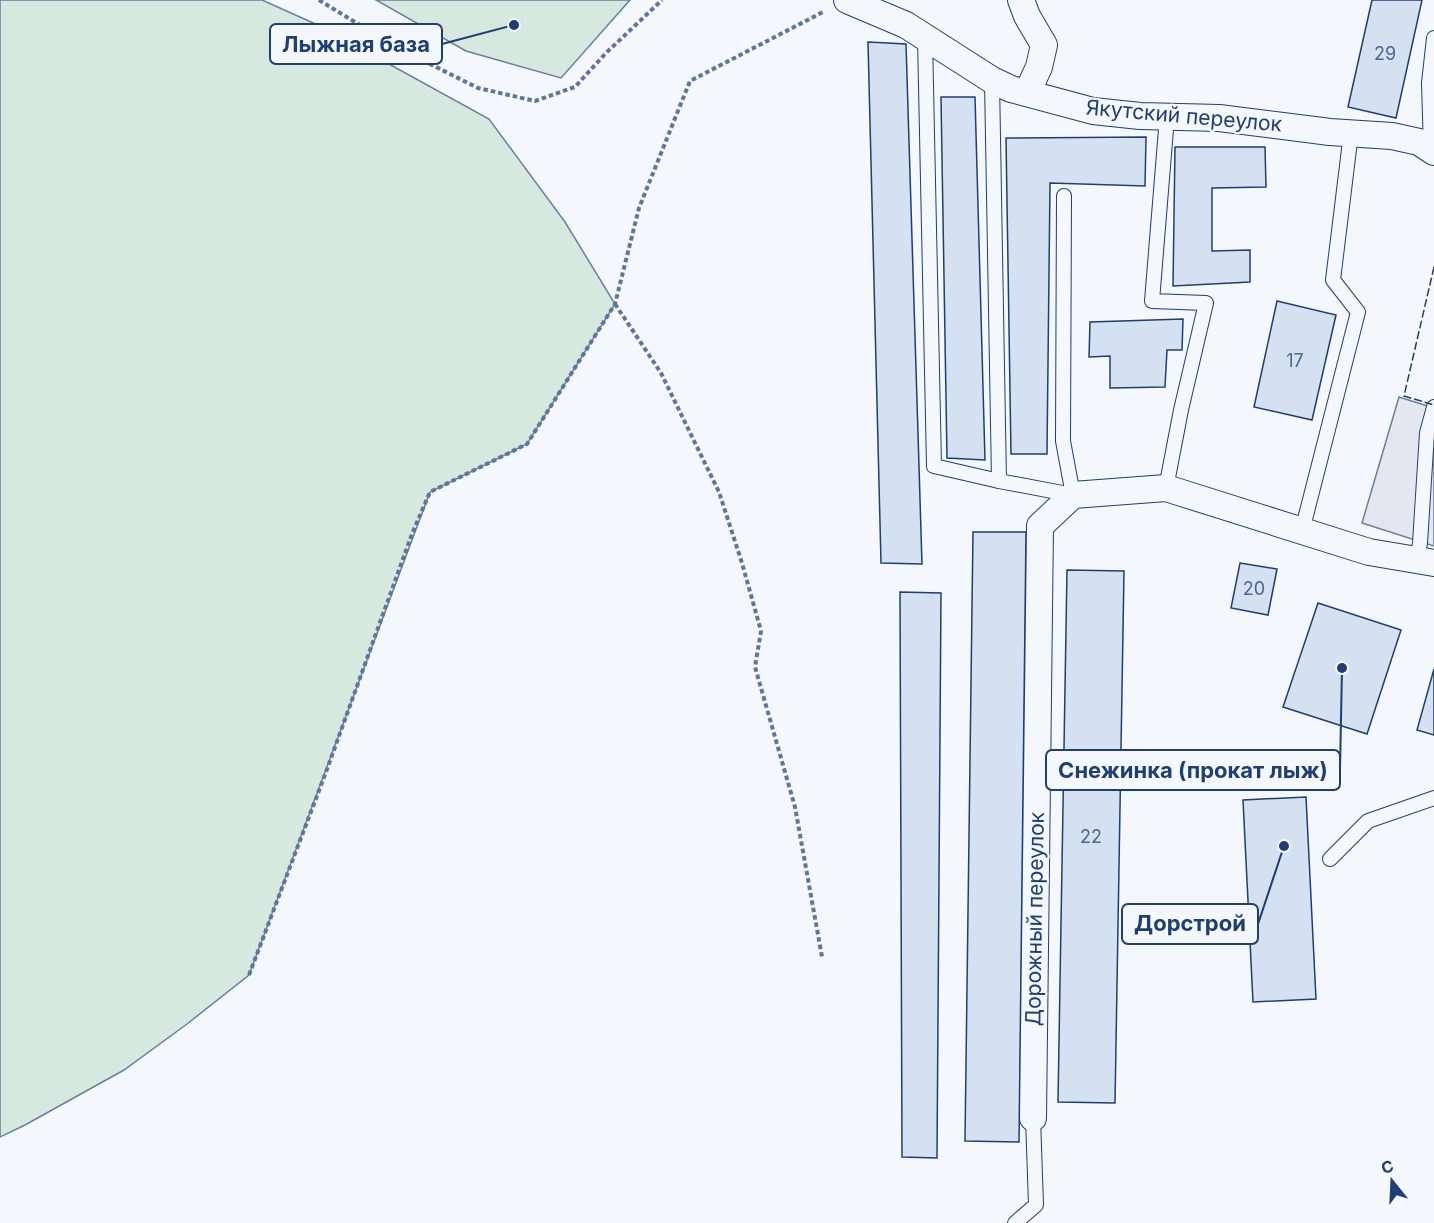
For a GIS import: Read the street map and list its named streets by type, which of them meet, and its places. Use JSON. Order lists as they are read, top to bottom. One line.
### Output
{"streets":{"street":["Якутский переулок","Дорожный переулок"]},"places":["Лыжная база","Снежинка (прокат лыж)","Дорстрой"],"house_numbers":["29","17","20","22"],"north":"top"}
